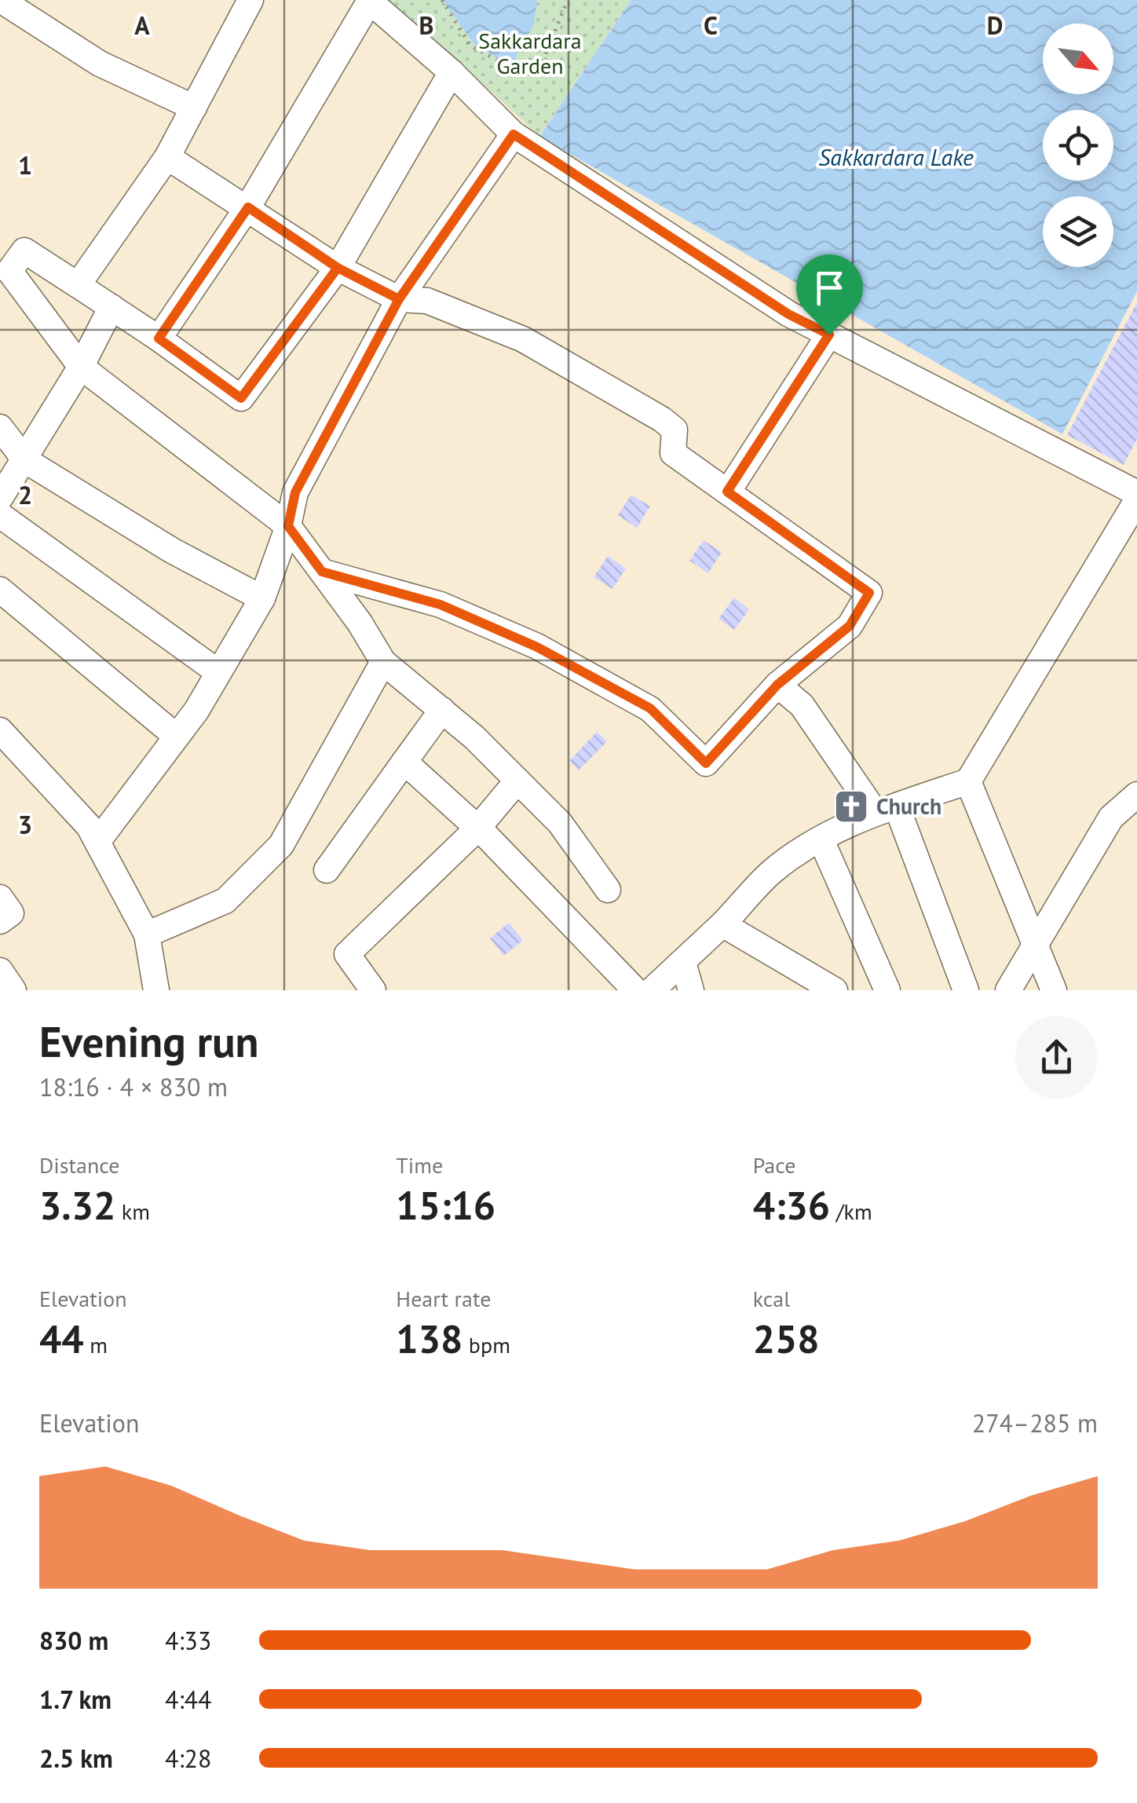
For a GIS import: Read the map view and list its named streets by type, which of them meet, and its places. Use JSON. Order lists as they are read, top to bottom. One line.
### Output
{"water":["Sakkardara Lake"],"parks":["Sakkardara Garden"],"places":{"church":["Church"]},"north":"bottom right","page":{"heading":["Evening run","18:16 · 4 × 830 m"],"stats":[["Distance","3.32 km"],["Time","15:16"],["Pace","4:36 /km"],["Elevation","44 m"],["Heart rate","138 bpm"],["kcal","258"]],"chart":["Elevation","274–285 m"],"list":[{"name":"830 m","note":"4:33"},{"name":"1.7 km","note":"4:44"},{"name":"2.5 km","note":"4:28"}]},"grid":{"columns":["A","B","C","D"],"rows":["1","2","3"]}}
